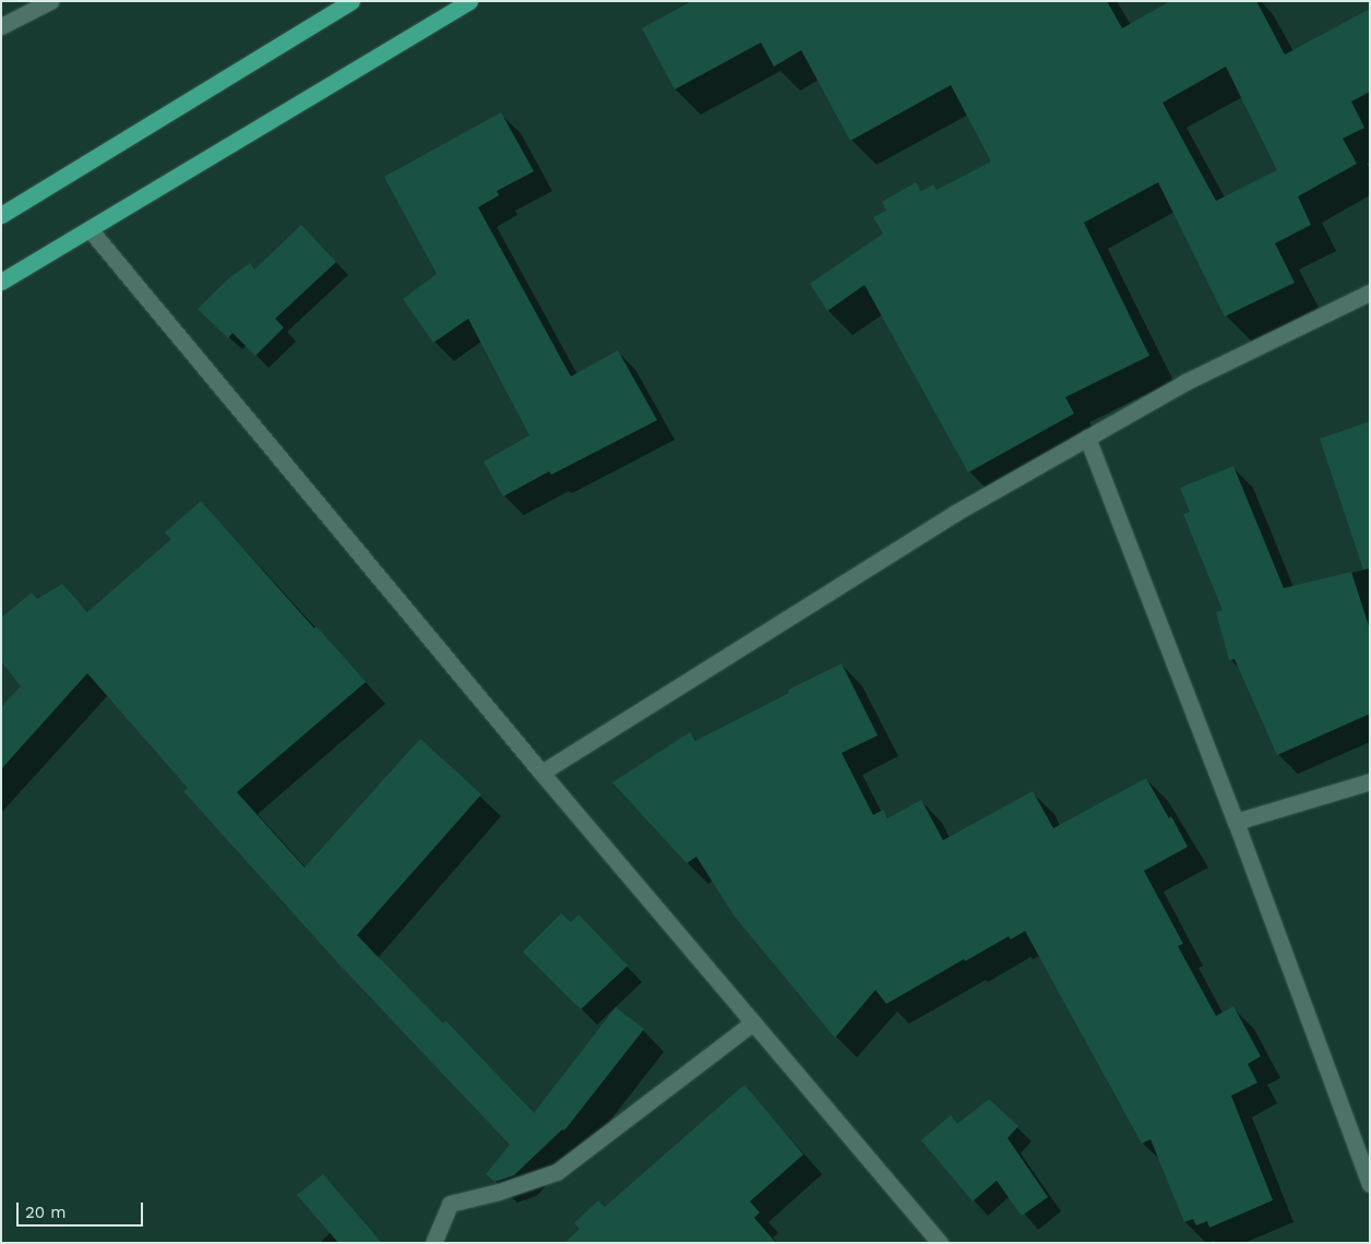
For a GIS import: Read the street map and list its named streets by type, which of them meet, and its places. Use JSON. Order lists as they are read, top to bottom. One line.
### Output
{"scale_bar":"20 m"}
